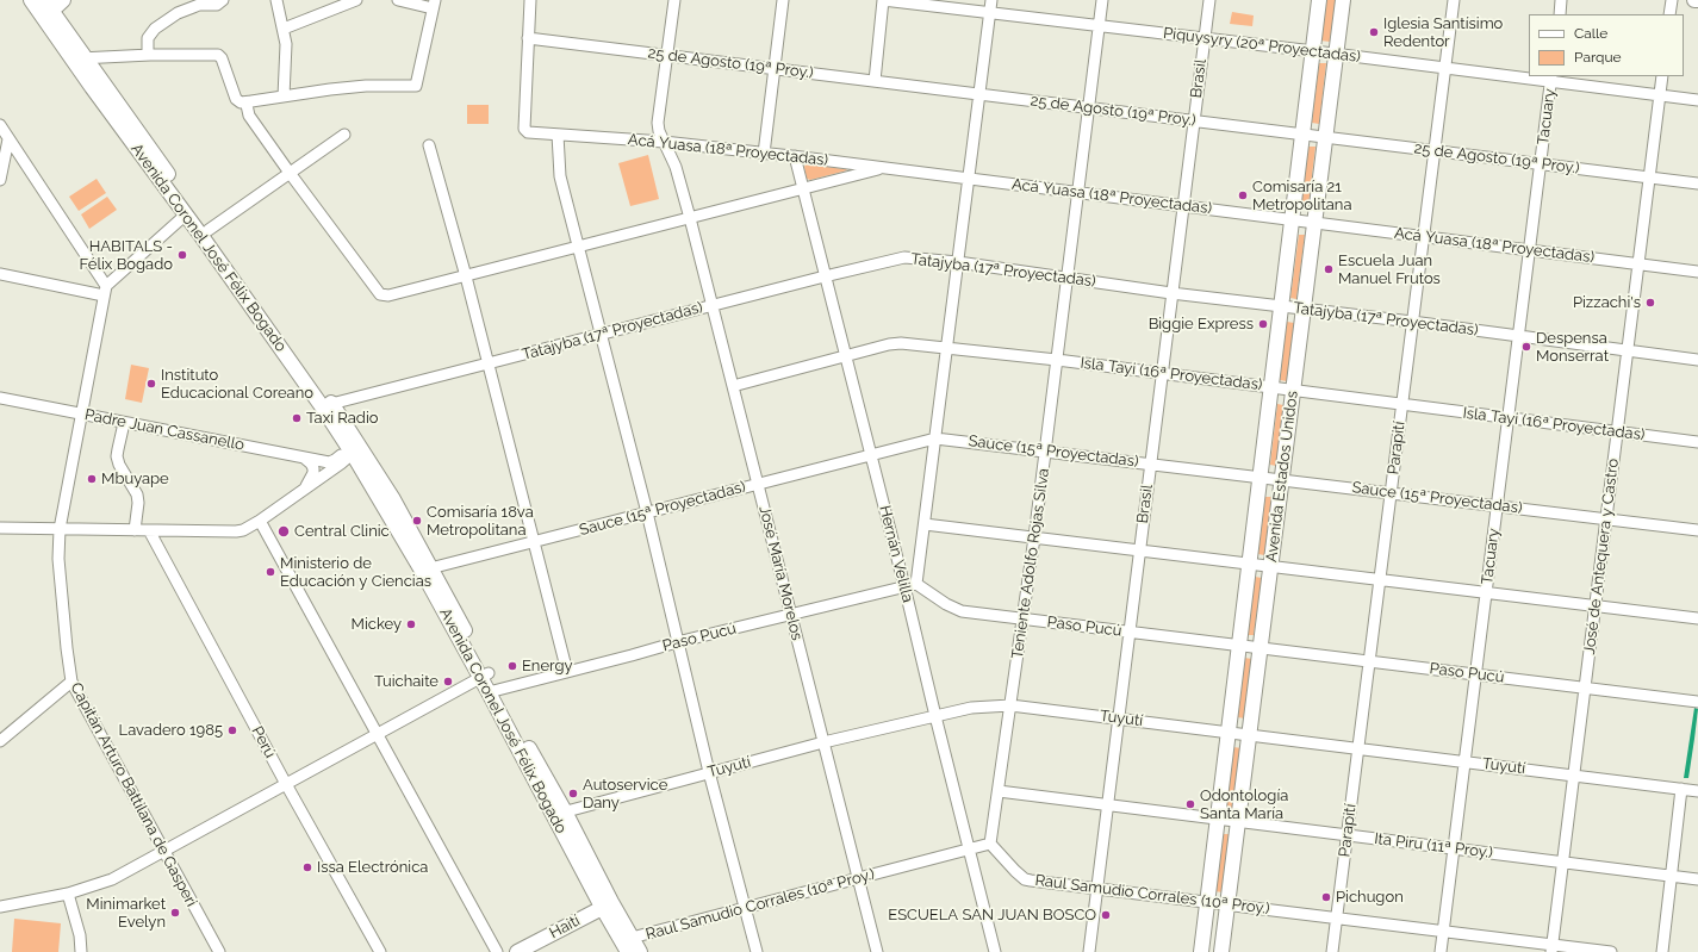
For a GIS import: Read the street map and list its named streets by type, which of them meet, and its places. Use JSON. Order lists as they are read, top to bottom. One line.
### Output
{"streets":{"main road":["Avenida Coronel José Félix Bogado","Avenida Estados Unidos","Haití"],"street":["Piquysyry (20ª Proyectadas)","25 de Agosto (19ª Proy.)","Brasil","Tacuary","Acá Yuasa (18ª Proyectadas)","Tatajyba (17ª Proyectadas)","Isla Tayi (16ª Proyectadas)","Padre Juan Cassanello","Parapití","Sauce (15ª Proyectadas)","Hernán Velilla","José de Antequera y Castro","Teniente Adolfo Rojas Silva","José María Morelos","Paso Pucú","Tuyutí","Perú","Capitán Arturo Battilana de Gasperi","Ita Piru (11ª Proy.)","Raul Samudio Corrales (10ª Proy.)"]},"crossings":[["Piquysyry (20ª Proyectadas)","Brasil"],["Piquysyry (20ª Proyectadas)","Tacuary"],["Piquysyry (20ª Proyectadas)","Parapití"],["Piquysyry (20ª Proyectadas)","Avenida Estados Unidos"],["Piquysyry (20ª Proyectadas)","José de Antequera y Castro"],["Piquysyry (20ª Proyectadas)","Teniente Adolfo Rojas Silva"],["25 de Agosto (19ª Proy.)","Brasil"],["25 de Agosto (19ª Proy.)","Tacuary"],["25 de Agosto (19ª Proy.)","Acá Yuasa (18ª Proyectadas)"],["25 de Agosto (19ª Proy.)","Parapití"],["25 de Agosto (19ª Proy.)","Avenida Estados Unidos"],["25 de Agosto (19ª Proy.)","José de Antequera y Castro"],["25 de Agosto (19ª Proy.)","Teniente Adolfo Rojas Silva"],["25 de Agosto (19ª Proy.)","José María Morelos"],["Brasil","Acá Yuasa (18ª Proyectadas)"],["Brasil","Tatajyba (17ª Proyectadas)"],["Brasil","Isla Tayi (16ª Proyectadas)"],["Brasil","Sauce (15ª Proyectadas)"],["Brasil","Paso Pucú"],["Brasil","Tuyutí"],["Brasil","Ita Piru (11ª Proy.)"],["Brasil","Raul Samudio Corrales (10ª Proy.)"],["Tacuary","Acá Yuasa (18ª Proyectadas)"],["Tacuary","Tatajyba (17ª Proyectadas)"],["Tacuary","Isla Tayi (16ª Proyectadas)"],["Tacuary","Sauce (15ª Proyectadas)"],["Tacuary","Paso Pucú"],["Tacuary","Tuyutí"],["Tacuary","Ita Piru (11ª Proy.)"],["Tacuary","Raul Samudio Corrales (10ª Proy.)"],["Acá Yuasa (18ª Proyectadas)","Parapití"],["Acá Yuasa (18ª Proyectadas)","Avenida Estados Unidos"],["Acá Yuasa (18ª Proyectadas)","Hernán Velilla"],["Acá Yuasa (18ª Proyectadas)","José de Antequera y Castro"],["Acá Yuasa (18ª Proyectadas)","Teniente Adolfo Rojas Silva"],["Acá Yuasa (18ª Proyectadas)","José María Morelos"],["Avenida Coronel José Félix Bogado","Tatajyba (17ª Proyectadas)"],["Avenida Coronel José Félix Bogado","Padre Juan Cassanello"],["Avenida Coronel José Félix Bogado","Sauce (15ª Proyectadas)"],["Avenida Coronel José Félix Bogado","Paso Pucú"],["Avenida Coronel José Félix Bogado","Tuyutí"],["Avenida Coronel José Félix Bogado","Raul Samudio Corrales (10ª Proy.)"],["Avenida Coronel José Félix Bogado","Haití"],["Tatajyba (17ª Proyectadas)","Parapití"],["Tatajyba (17ª Proyectadas)","Avenida Estados Unidos"],["Tatajyba (17ª Proyectadas)","Hernán Velilla"],["Tatajyba (17ª Proyectadas)","José de Antequera y Castro"],["Tatajyba (17ª Proyectadas)","Teniente Adolfo Rojas Silva"],["Tatajyba (17ª Proyectadas)","José María Morelos"],["Isla Tayi (16ª Proyectadas)","Parapití"],["Isla Tayi (16ª Proyectadas)","Avenida Estados Unidos"],["Isla Tayi (16ª Proyectadas)","Hernán Velilla"],["Isla Tayi (16ª Proyectadas)","José de Antequera y Castro"],["Isla Tayi (16ª Proyectadas)","Teniente Adolfo Rojas Silva"],["Isla Tayi (16ª Proyectadas)","José María Morelos"],["Padre Juan Cassanello","Capitán Arturo Battilana de Gasperi"],["Parapití","Sauce (15ª Proyectadas)"],["Parapití","Paso Pucú"],["Parapití","Tuyutí"],["Parapití","Ita Piru (11ª Proy.)"],["Parapití","Raul Samudio Corrales (10ª Proy.)"],["Sauce (15ª Proyectadas)","Avenida Estados Unidos"],["Sauce (15ª Proyectadas)","Hernán Velilla"],["Sauce (15ª Proyectadas)","José de Antequera y Castro"],["Sauce (15ª Proyectadas)","Teniente Adolfo Rojas Silva"],["Sauce (15ª Proyectadas)","José María Morelos"],["Avenida Estados Unidos","Paso Pucú"],["Avenida Estados Unidos","Tuyutí"],["Avenida Estados Unidos","Ita Piru (11ª Proy.)"],["Avenida Estados Unidos","Raul Samudio Corrales (10ª Proy.)"],["Hernán Velilla","Paso Pucú"],["Hernán Velilla","Tuyutí"],["Hernán Velilla","Raul Samudio Corrales (10ª Proy.)"],["José de Antequera y Castro","Paso Pucú"],["José de Antequera y Castro","Tuyutí"],["José de Antequera y Castro","Ita Piru (11ª Proy.)"],["José de Antequera y Castro","Raul Samudio Corrales (10ª Proy.)"],["Teniente Adolfo Rojas Silva","Paso Pucú"],["Teniente Adolfo Rojas Silva","Tuyutí"],["Teniente Adolfo Rojas Silva","Ita Piru (11ª Proy.)"],["Teniente Adolfo Rojas Silva","Raul Samudio Corrales (10ª Proy.)"],["José María Morelos","Paso Pucú"],["José María Morelos","Tuyutí"],["José María Morelos","Raul Samudio Corrales (10ª Proy.)"]],"places":["Iglesia Santísimo Redentor","Comisaría 21 Metropolitana","HABITALS - Félix Bogado","Escuela Juan Manuel Frutos","Pizzachi's","Biggie Express","Despensa Monserrat","Instituto Educacional Coreano","Taxi Radio","Mbuyape","Comisaría 18va Metropolitana","Central Clinic","Ministerio de Educación y Ciencias","Mickey","Energy","Tuichaite","Lavadero 1985","Autoservice Dany","Odontología Santa María","Issa Electrónica","Pichugon","Minimarket Evelyn","ESCUELA SAN JUAN BOSCO"],"legend":["Calle","Parque"]}
